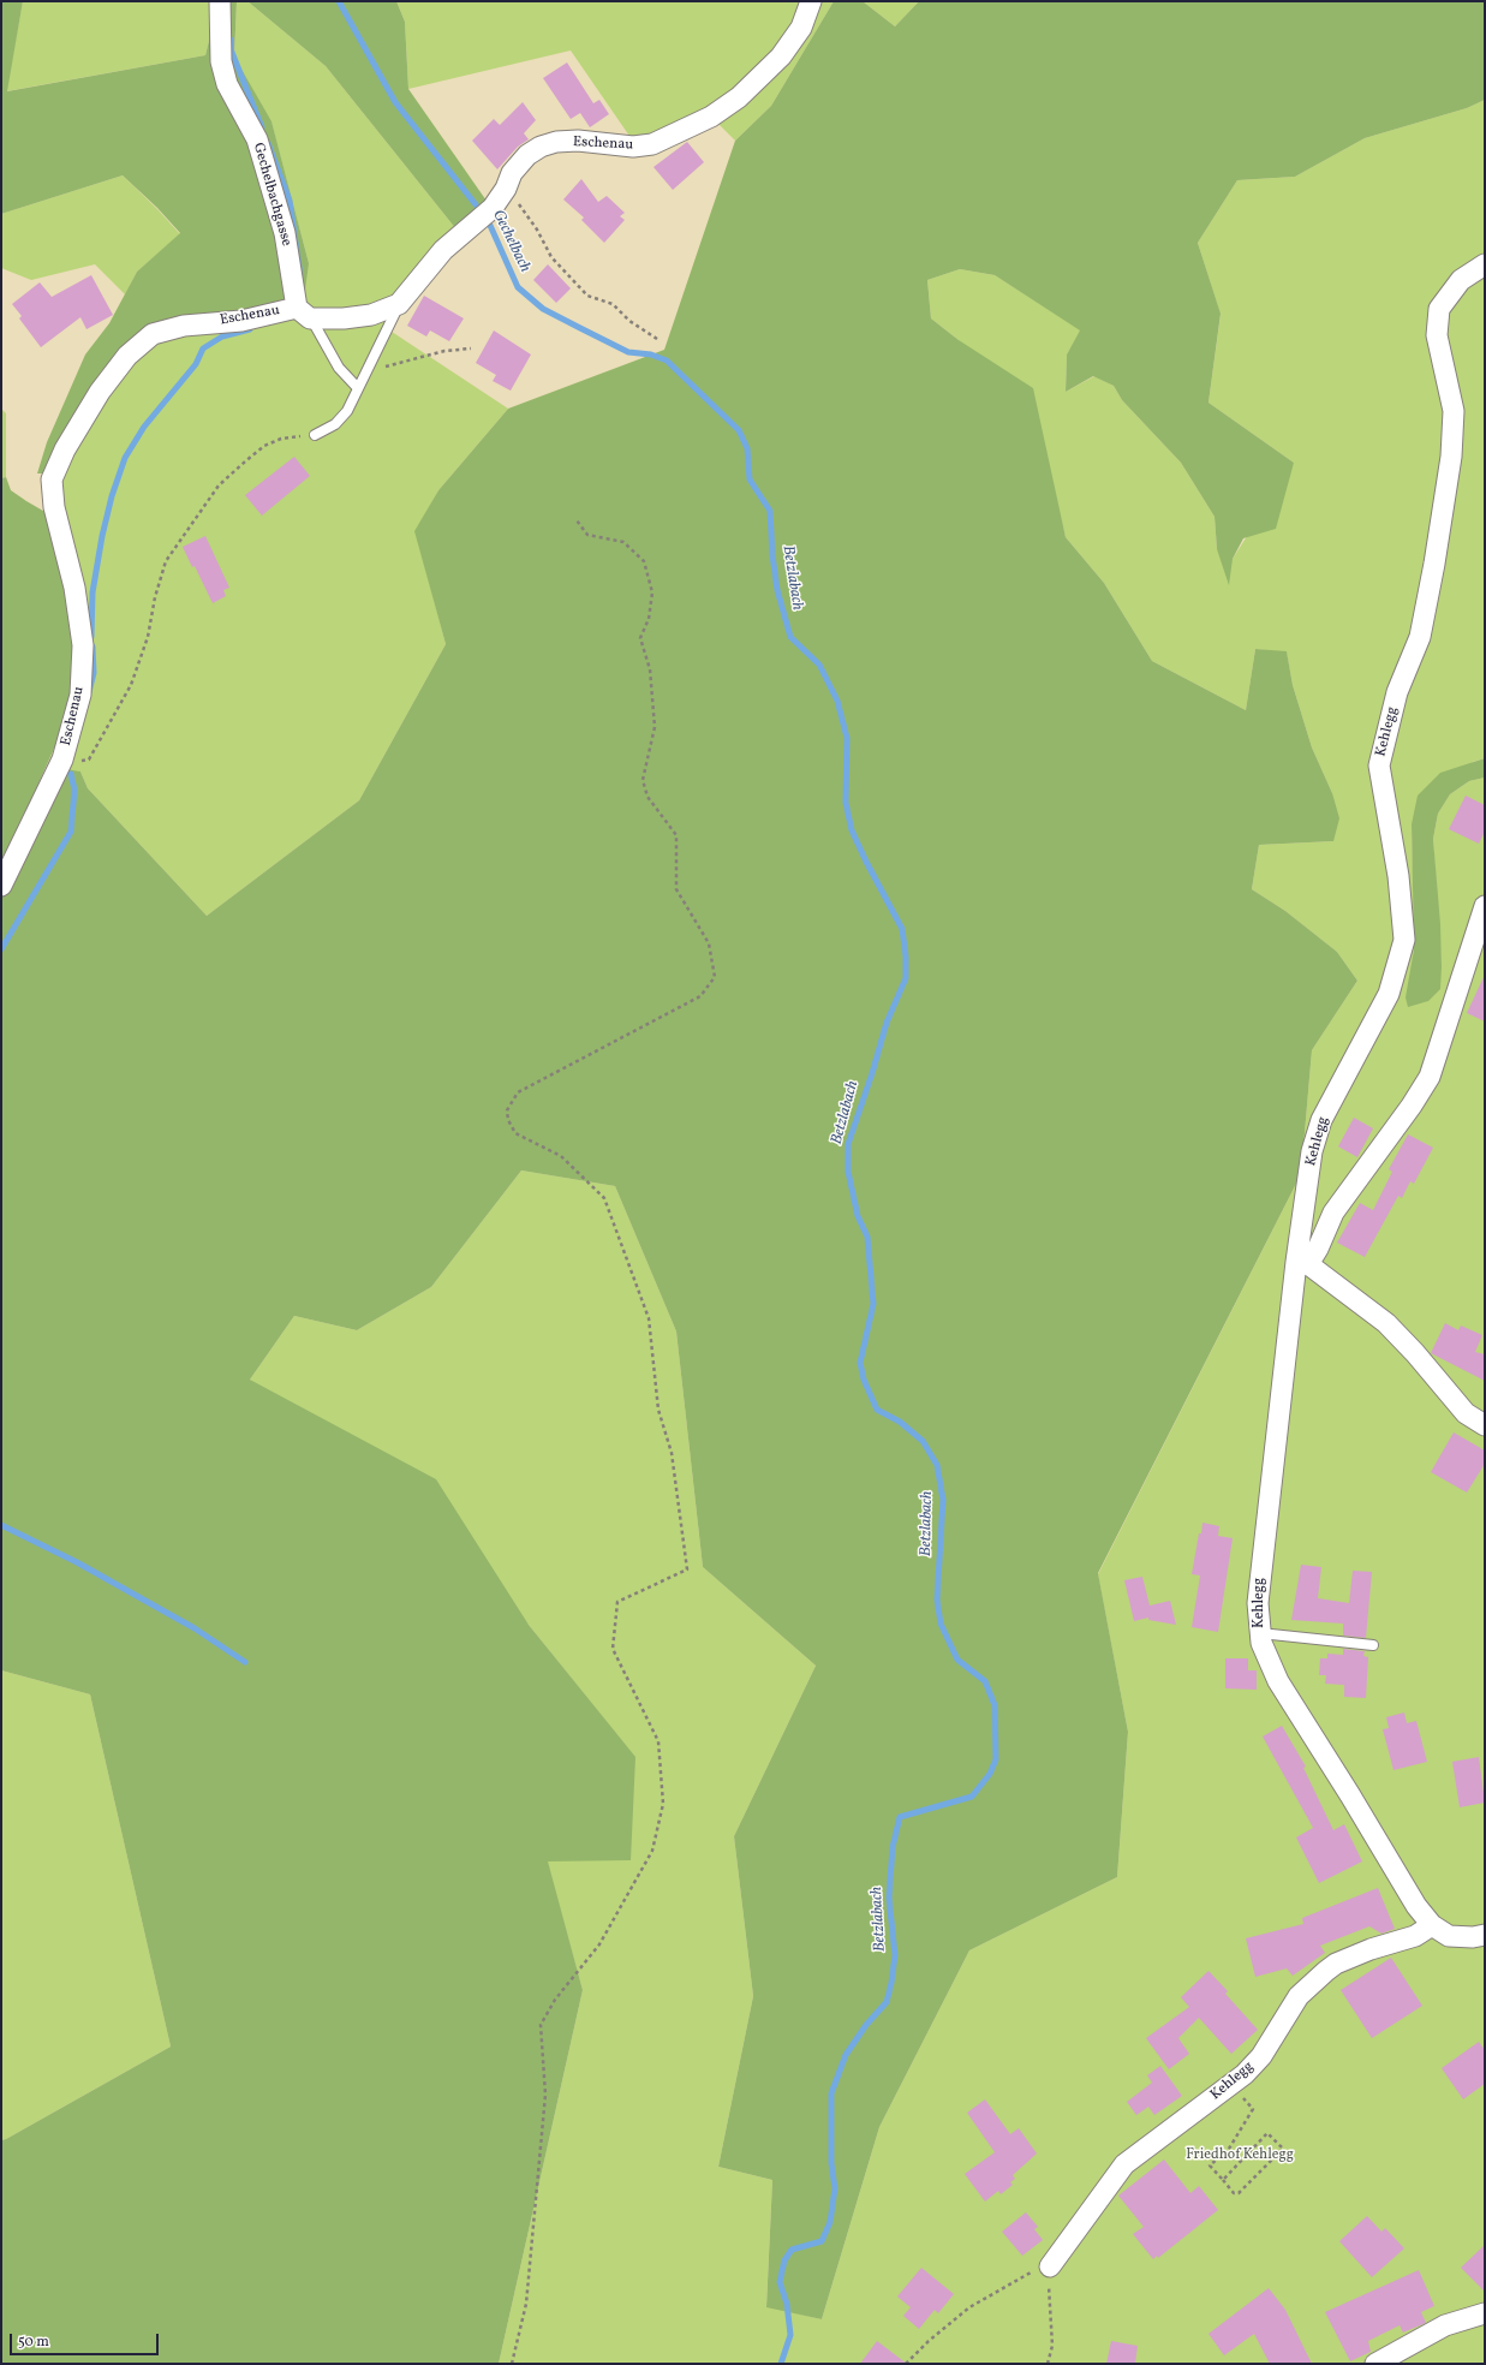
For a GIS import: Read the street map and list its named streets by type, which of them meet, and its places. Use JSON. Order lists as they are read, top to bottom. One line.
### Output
{"streets":{"street":["Eschenau","Gechelbachgasse","Kehlegg"]},"crossings":[["Eschenau","Gechelbachgasse"]],"water":["Gechelbach","Betzlabach"],"parks":["Friedhof Kehlegg"],"scale_bar":"50 m"}
